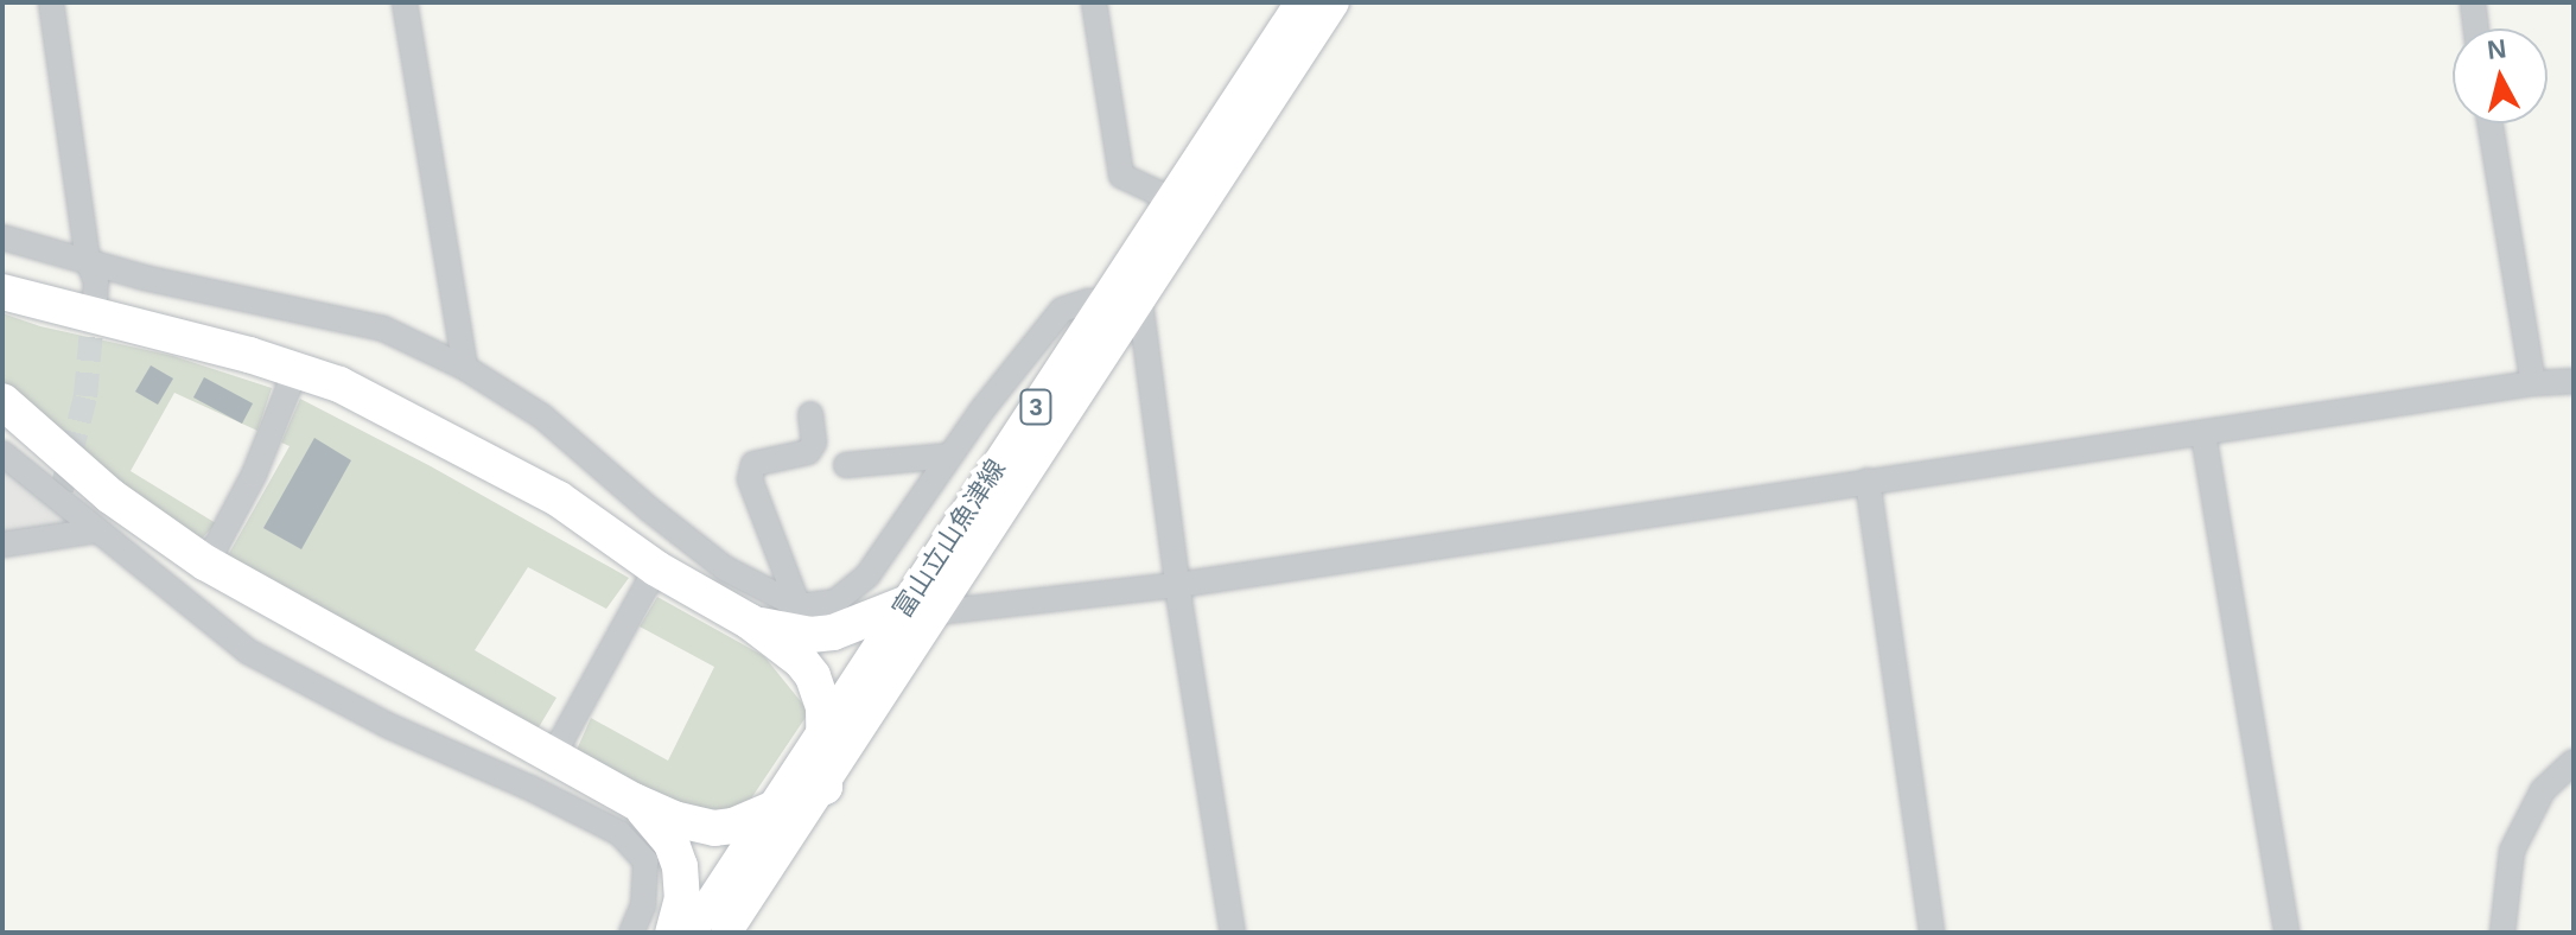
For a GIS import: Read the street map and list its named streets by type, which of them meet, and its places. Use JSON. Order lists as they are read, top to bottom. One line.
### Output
{"streets":{"main road":["3","富山立山魚津線"]},"north":"top"}
